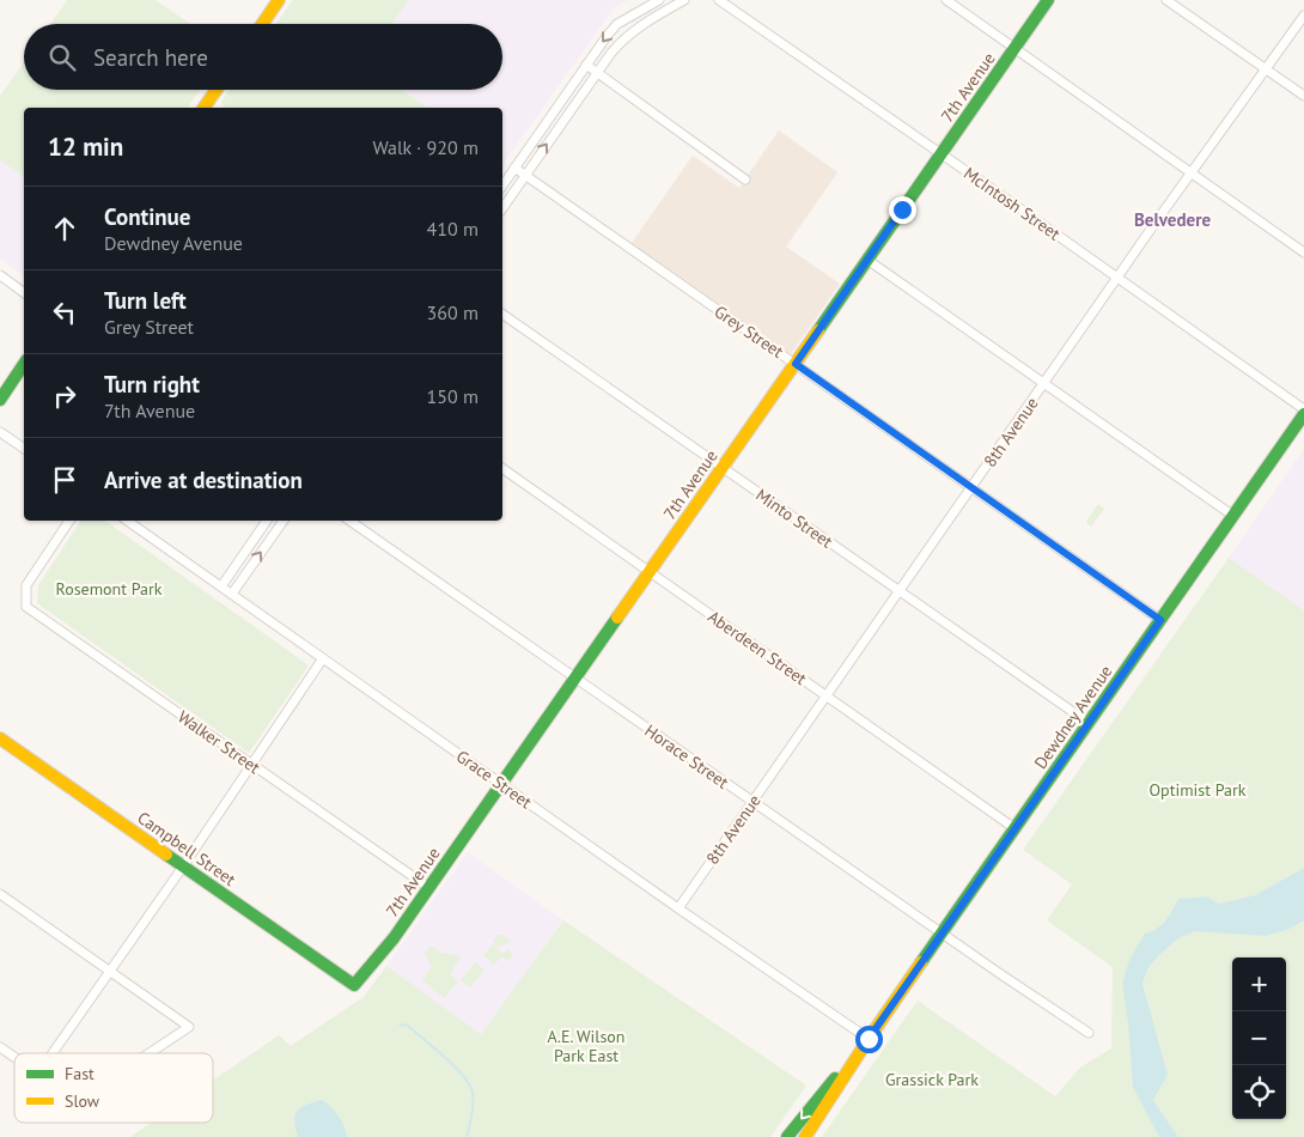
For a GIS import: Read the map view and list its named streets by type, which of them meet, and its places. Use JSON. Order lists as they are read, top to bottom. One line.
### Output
{"streets":{"street":["7th Avenue","McIntosh Street","Grey Street","8th Avenue","Minto Street","Aberdeen Street","Dewdney Avenue","Walker Street","Horace Street","Grace Street","Campbell Street"]},"crossings":[["7th Avenue","McIntosh Street"],["7th Avenue","Grey Street"],["7th Avenue","Minto Street"],["7th Avenue","Aberdeen Street"],["7th Avenue","Walker Street"],["7th Avenue","Horace Street"],["7th Avenue","Grace Street"],["7th Avenue","Campbell Street"],["McIntosh Street","8th Avenue"],["Grey Street","8th Avenue"],["Grey Street","Dewdney Avenue"],["8th Avenue","Minto Street"],["8th Avenue","Aberdeen Street"],["8th Avenue","Horace Street"],["8th Avenue","Grace Street"],["Minto Street","Dewdney Avenue"],["Aberdeen Street","Dewdney Avenue"],["Dewdney Avenue","Horace Street"],["Dewdney Avenue","Grace Street"]],"districts":["Belvedere"],"parks":["Rosemont Park","Optimist Park","A.E. Wilson Park East","Grassick Park"],"legend":["Fast","Slow"],"page":{"search":"Search here","heading":["12 min","Walk · 920 m"],"list":[["Continue","Dewdney Avenue","410 m"],["Turn left","Grey Street","360 m"],["Turn right","7th Avenue","150 m"],"Arrive at destination"],"map_buttons":["+","−"]}}
